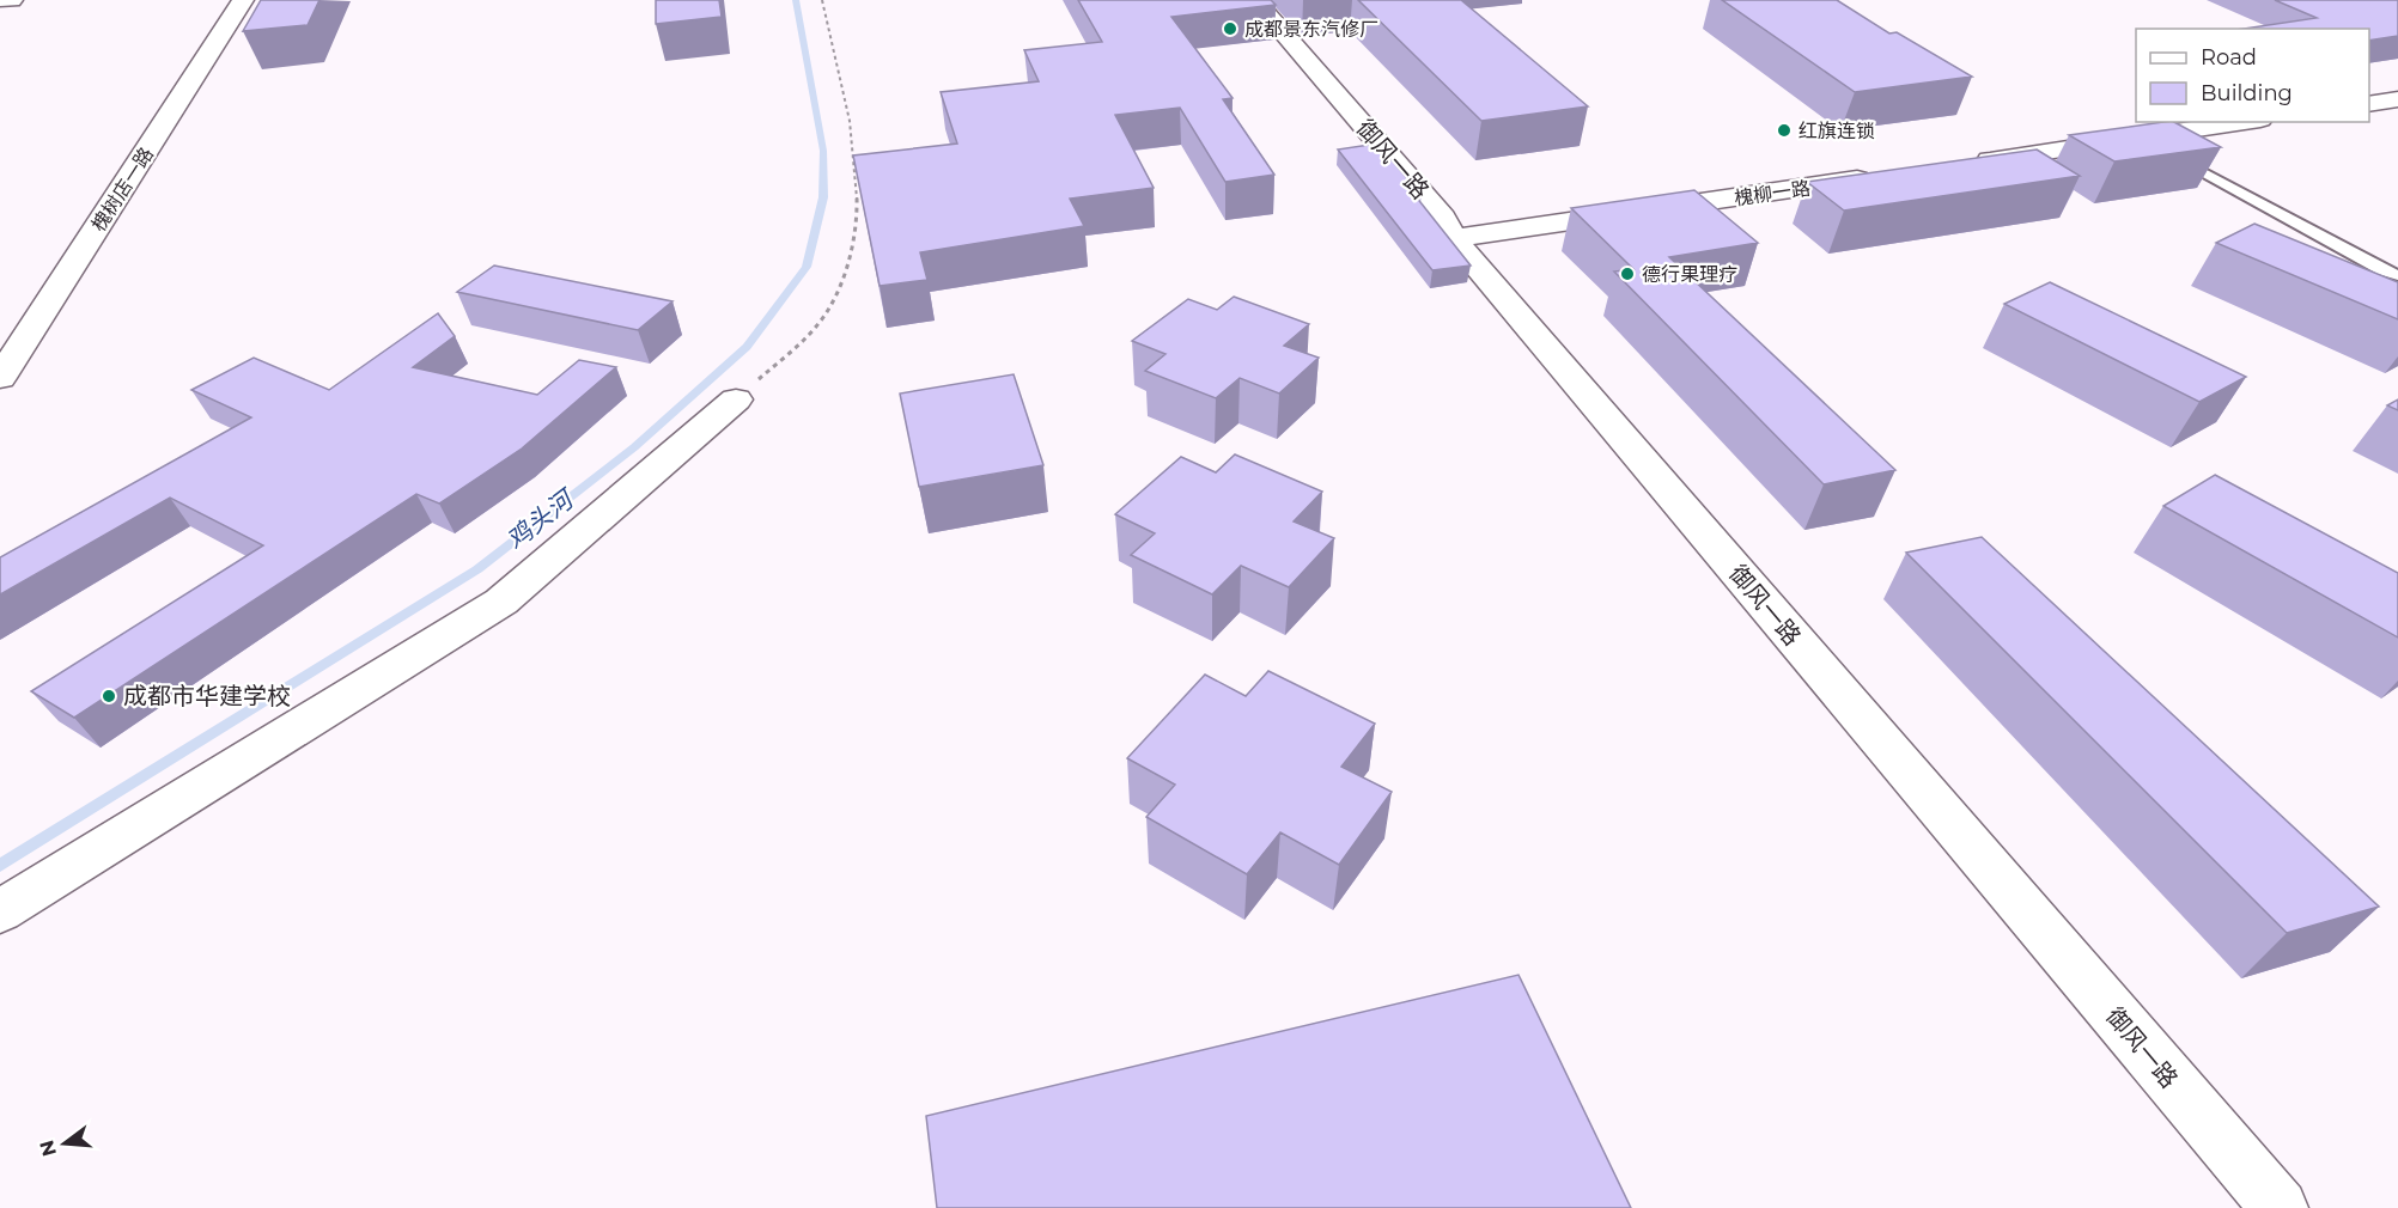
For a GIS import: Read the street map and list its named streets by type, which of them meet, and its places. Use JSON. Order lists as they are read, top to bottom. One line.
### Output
{"streets":{"street":["御风一路","槐树店一路","槐柳一路"]},"crossings":[["御风一路","槐柳一路"]],"water":["鸡头河"],"places":["成都景东汽修厂","红旗连锁","德行果理疗","成都市华建学校"],"legend":["Road","Building"],"north":"left"}
